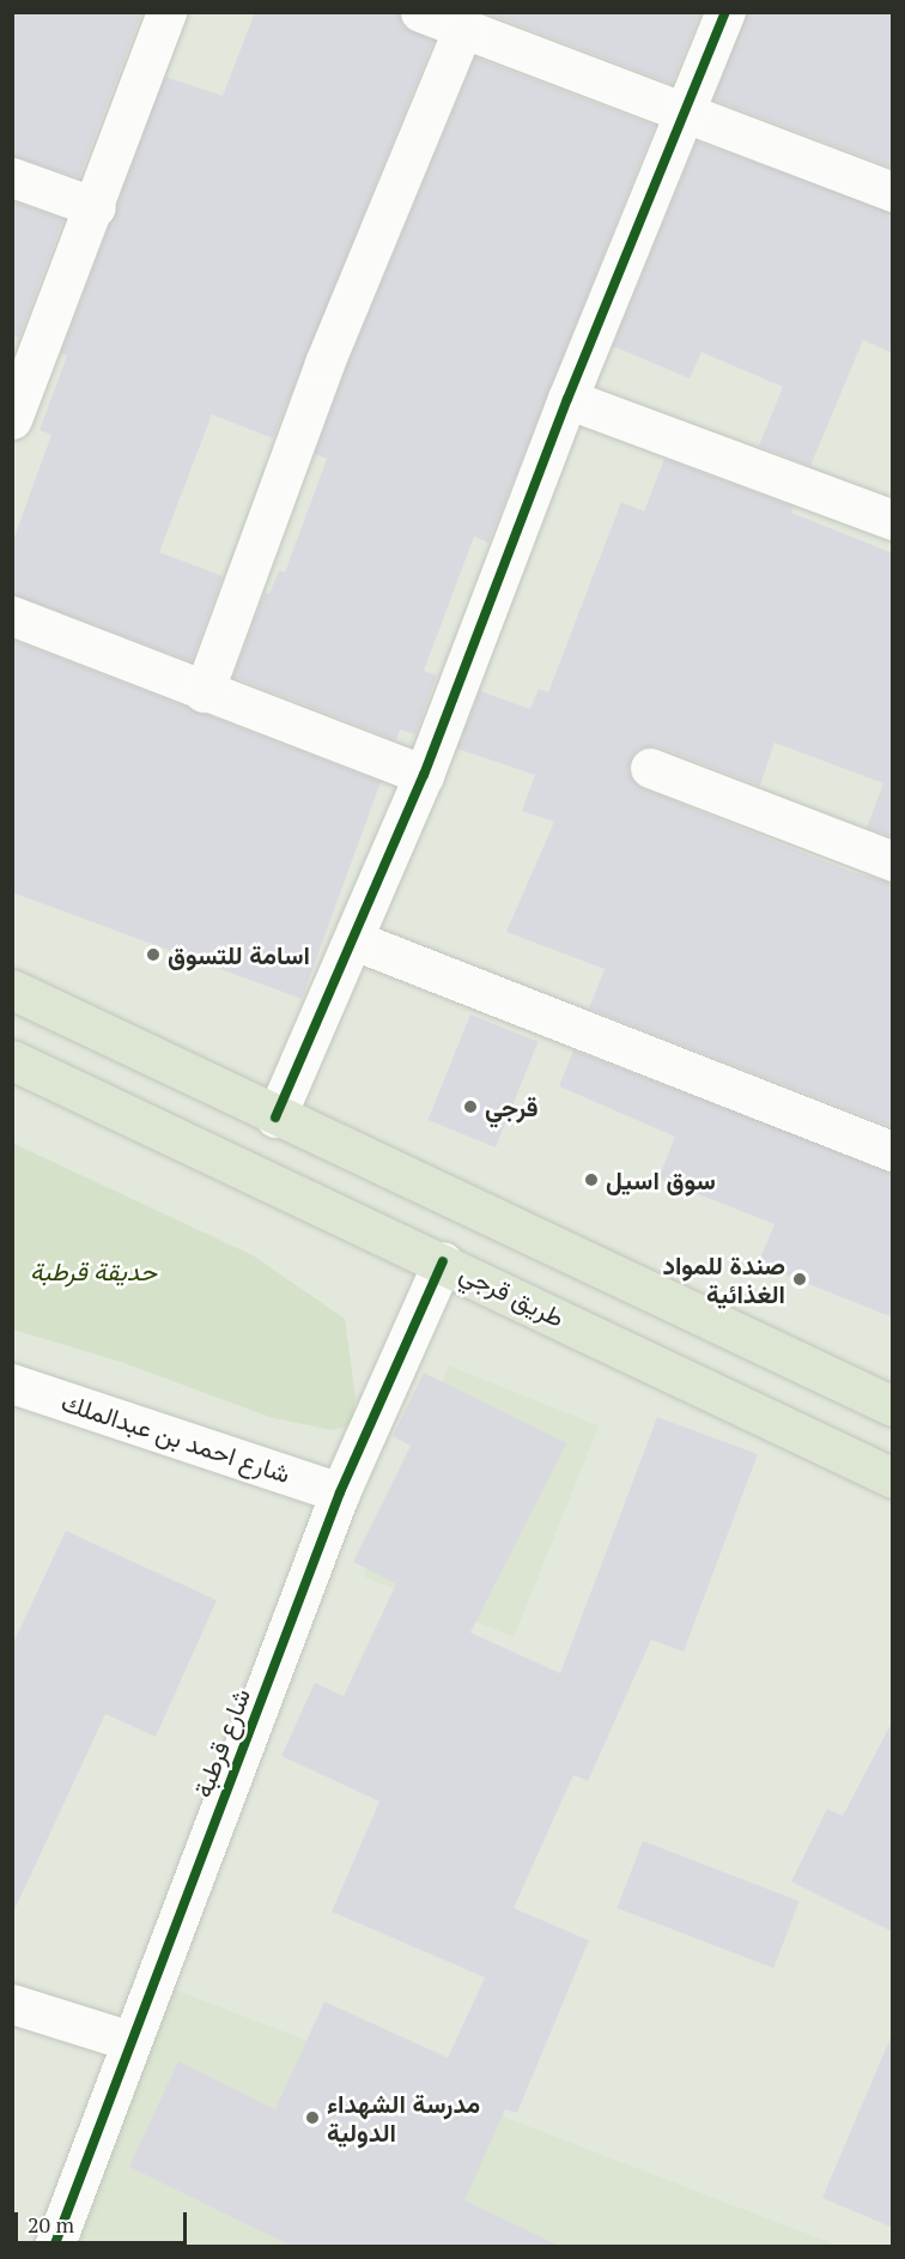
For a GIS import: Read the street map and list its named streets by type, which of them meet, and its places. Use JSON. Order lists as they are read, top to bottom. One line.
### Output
{"streets":{"highway":["طريق قرجي"],"street":["شارع احمد بن عبدالملك","شارع قرطبة"]},"crossings":[["طريق قرجي","شارع قرطبة"],["شارع احمد بن عبدالملك","شارع قرطبة"]],"parks":["حديقة قرطبة"],"places":["اسامة للتسوق","قرجي","سوق اسيل","صندة للمواد الغذائية","مدرسة الشهداء الدولية"],"scale_bar":"20 m"}
